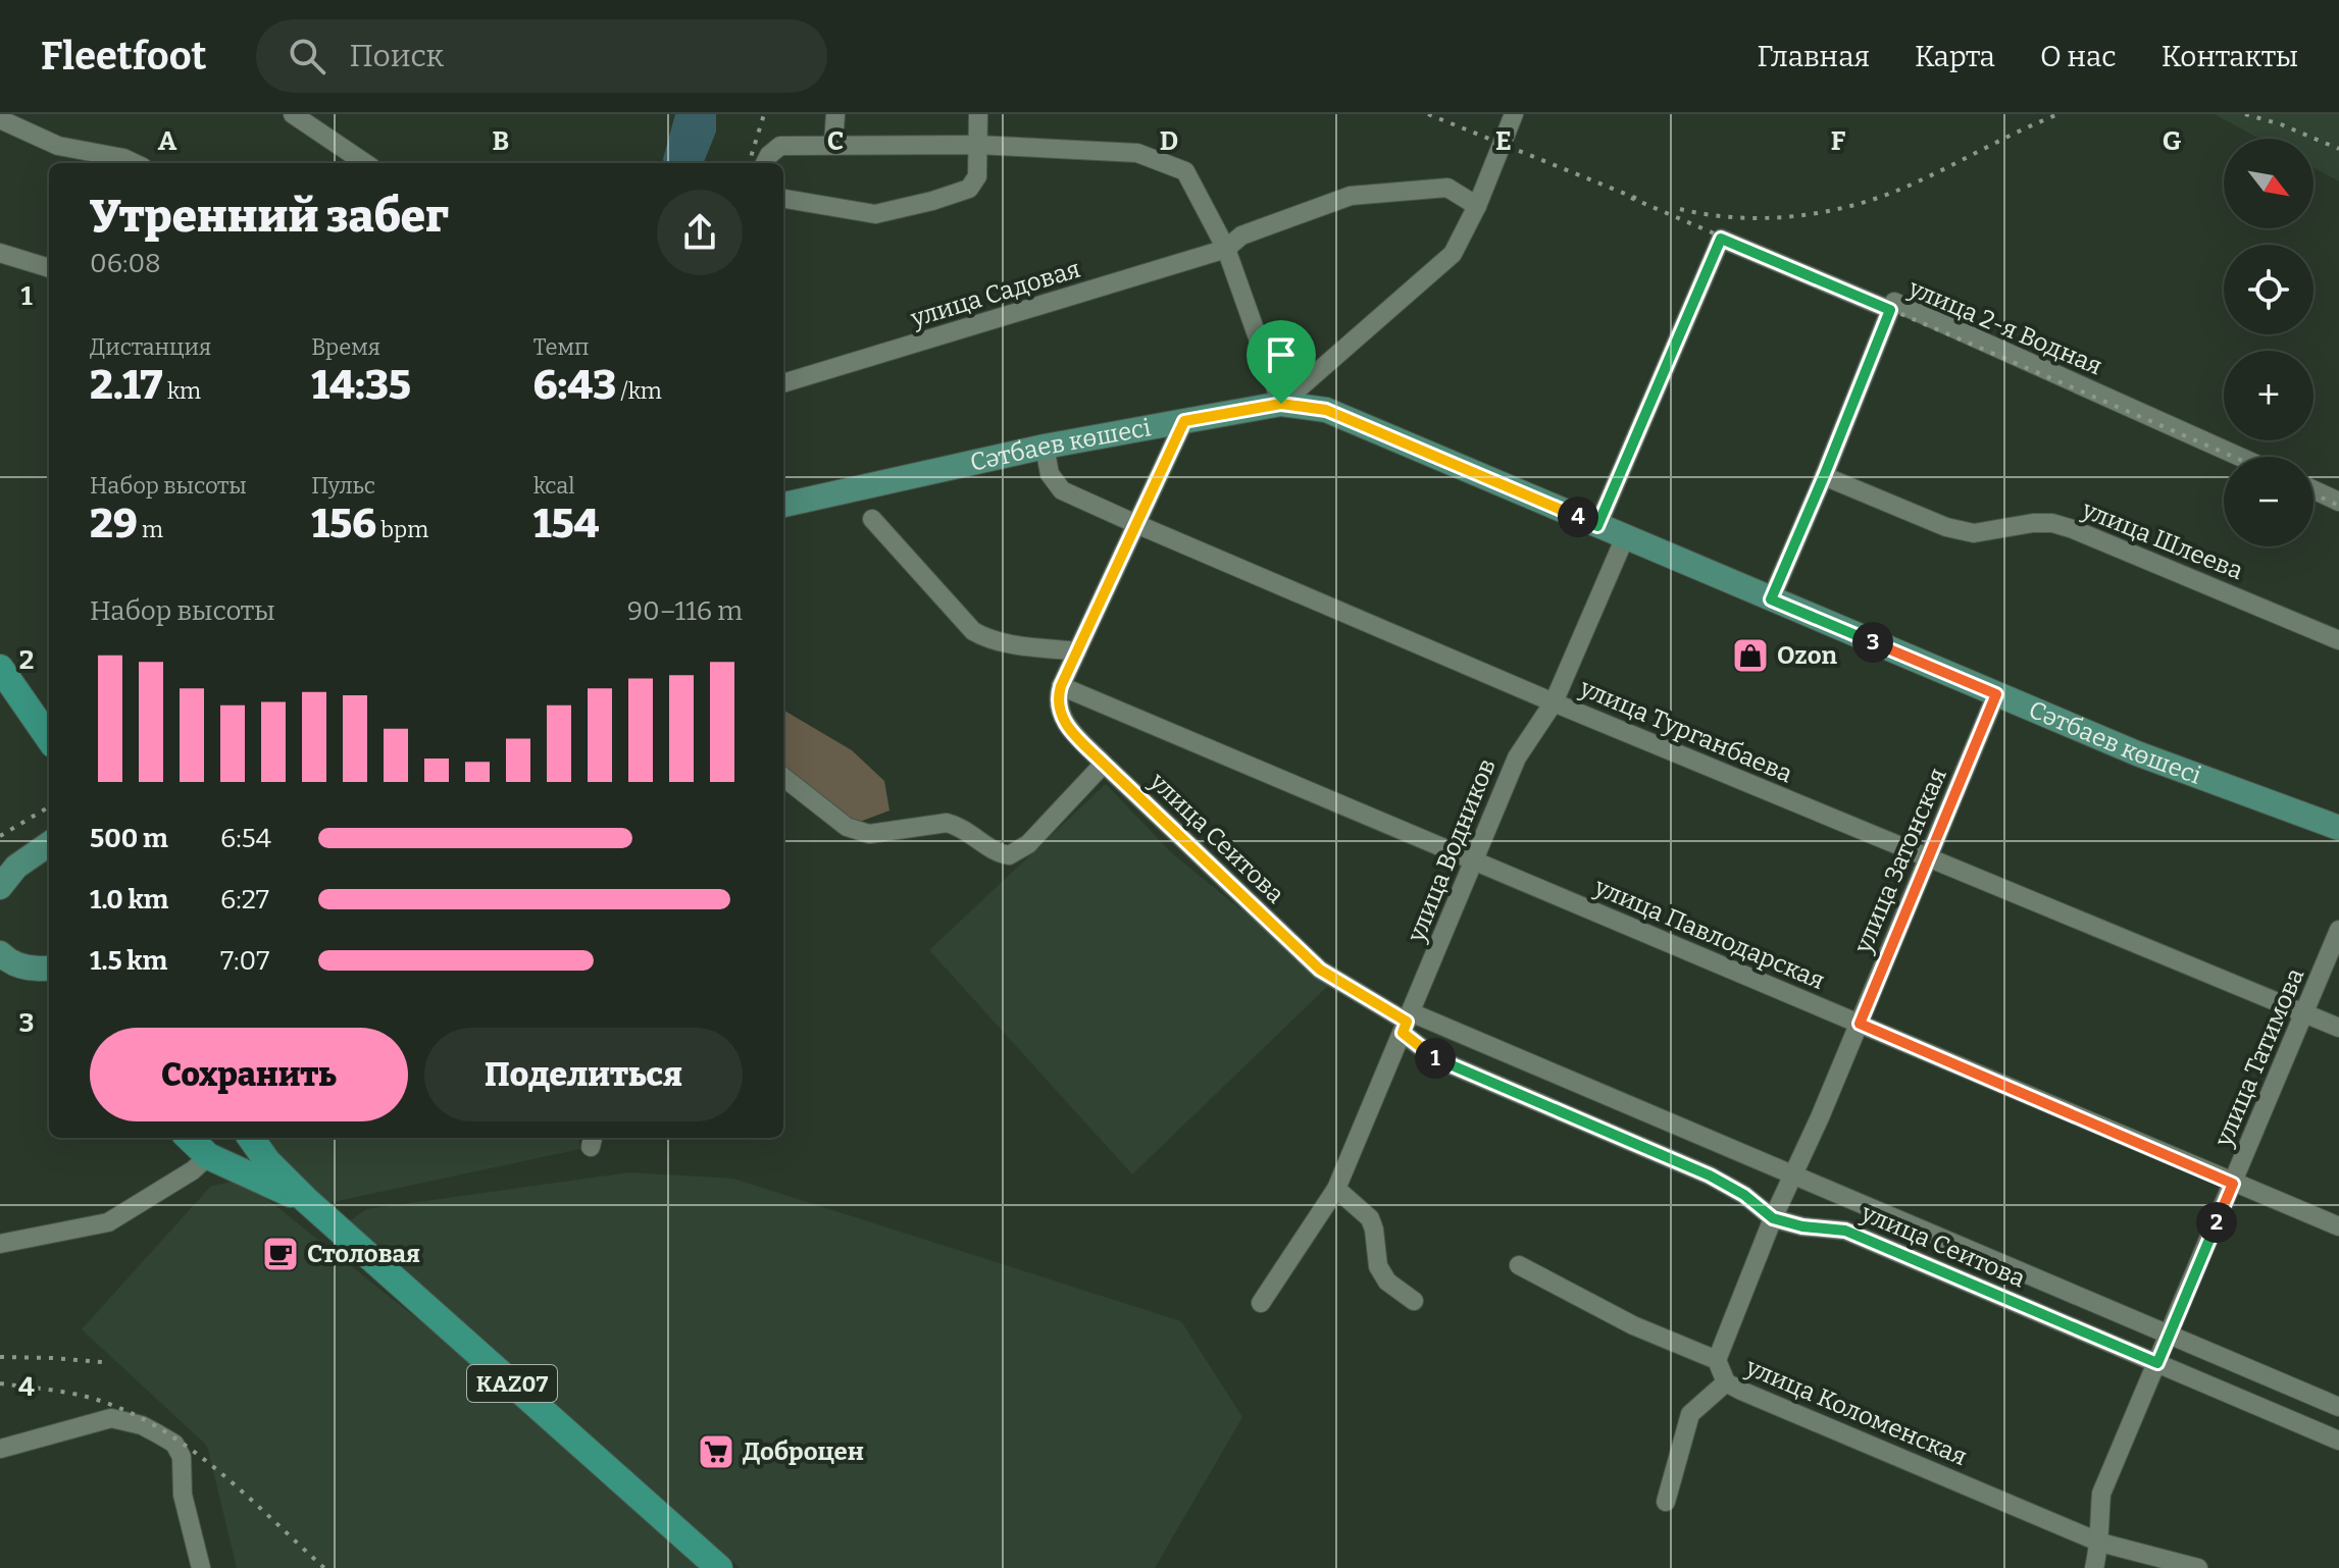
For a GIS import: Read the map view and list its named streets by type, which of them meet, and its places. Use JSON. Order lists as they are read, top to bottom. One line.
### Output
{"streets":{"highway":["KAZ07"],"main road":["Сәтбаев көшесі"],"street":["улица Садовая","улица 2-я Водная","улица Шлеева","улица Турганбаева","улица Сеитова","улица Водников","улица Затонская","улица Павлодарская","улица Татимова","улица Коломенская"]},"crossings":[["улица 2-я Водная","Сәтбаев көшесі"],["Сәтбаев көшесі","улица Турганбаева"],["Сәтбаев көшесі","улица Водников"],["Сәтбаев көшесі","улица Затонская"],["улица Турганбаева","улица Водников"],["улица Турганбаева","улица Затонская"],["улица Турганбаева","улица Татимова"],["улица Сеитова","улица Водников"],["улица Сеитова","улица Затонская"],["улица Сеитова","улица Павлодарская"],["улица Сеитова","улица Татимова"],["улица Водников","улица Павлодарская"],["улица Затонская","улица Павлодарская"],["улица Затонская","улица Коломенская"],["улица Павлодарская","улица Татимова"],["улица Татимова","улица Коломенская"]],"places":{"shop":["Ozon"],"cafe":["Столовая"],"supermarket":["Доброцен"]},"north":"bottom right","page":{"header":"Fleetfoot","search":"Поиск","nav":["Главная","Карта","О нас","Контакты"],"map_buttons":["+","−"],"heading":["Утренний забег","06:08"],"stats":[["Дистанция","2.17 km"],["Время","14:35"],["Темп","6:43 /km"],["Набор высоты","29 m"],["Пульс","156 bpm"],["kcal","154"]],"pins":["4","3","1","2"],"chart":["Набор высоты","90–116 m"],"list":[{"name":"500 m","note":"6:54"},{"name":"1.0 km","note":"6:27"},{"name":"1.5 km","note":"7:07"}],"buttons":["Сохранить","Поделиться"]},"grid":{"columns":["A","B","C","D","E","F","G"],"rows":["1","2","3","4"]}}
